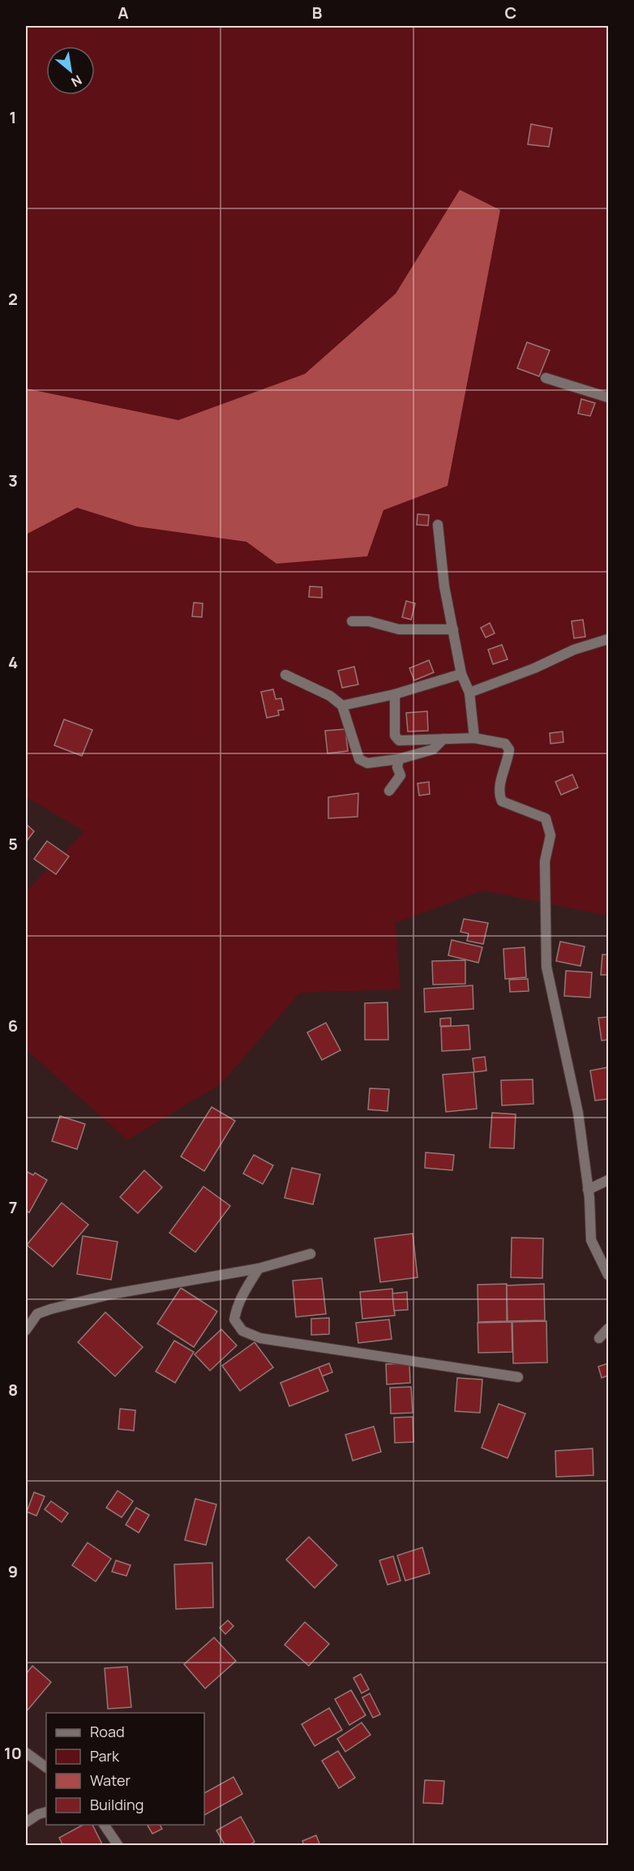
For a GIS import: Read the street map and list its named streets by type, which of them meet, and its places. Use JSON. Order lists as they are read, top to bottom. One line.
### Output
{"legend":["Road","Park","Water","Building"],"north":"bottom right","grid":{"columns":["A","B","C"],"rows":["1","2","3","4","5","6","7","8","9","10"]}}
